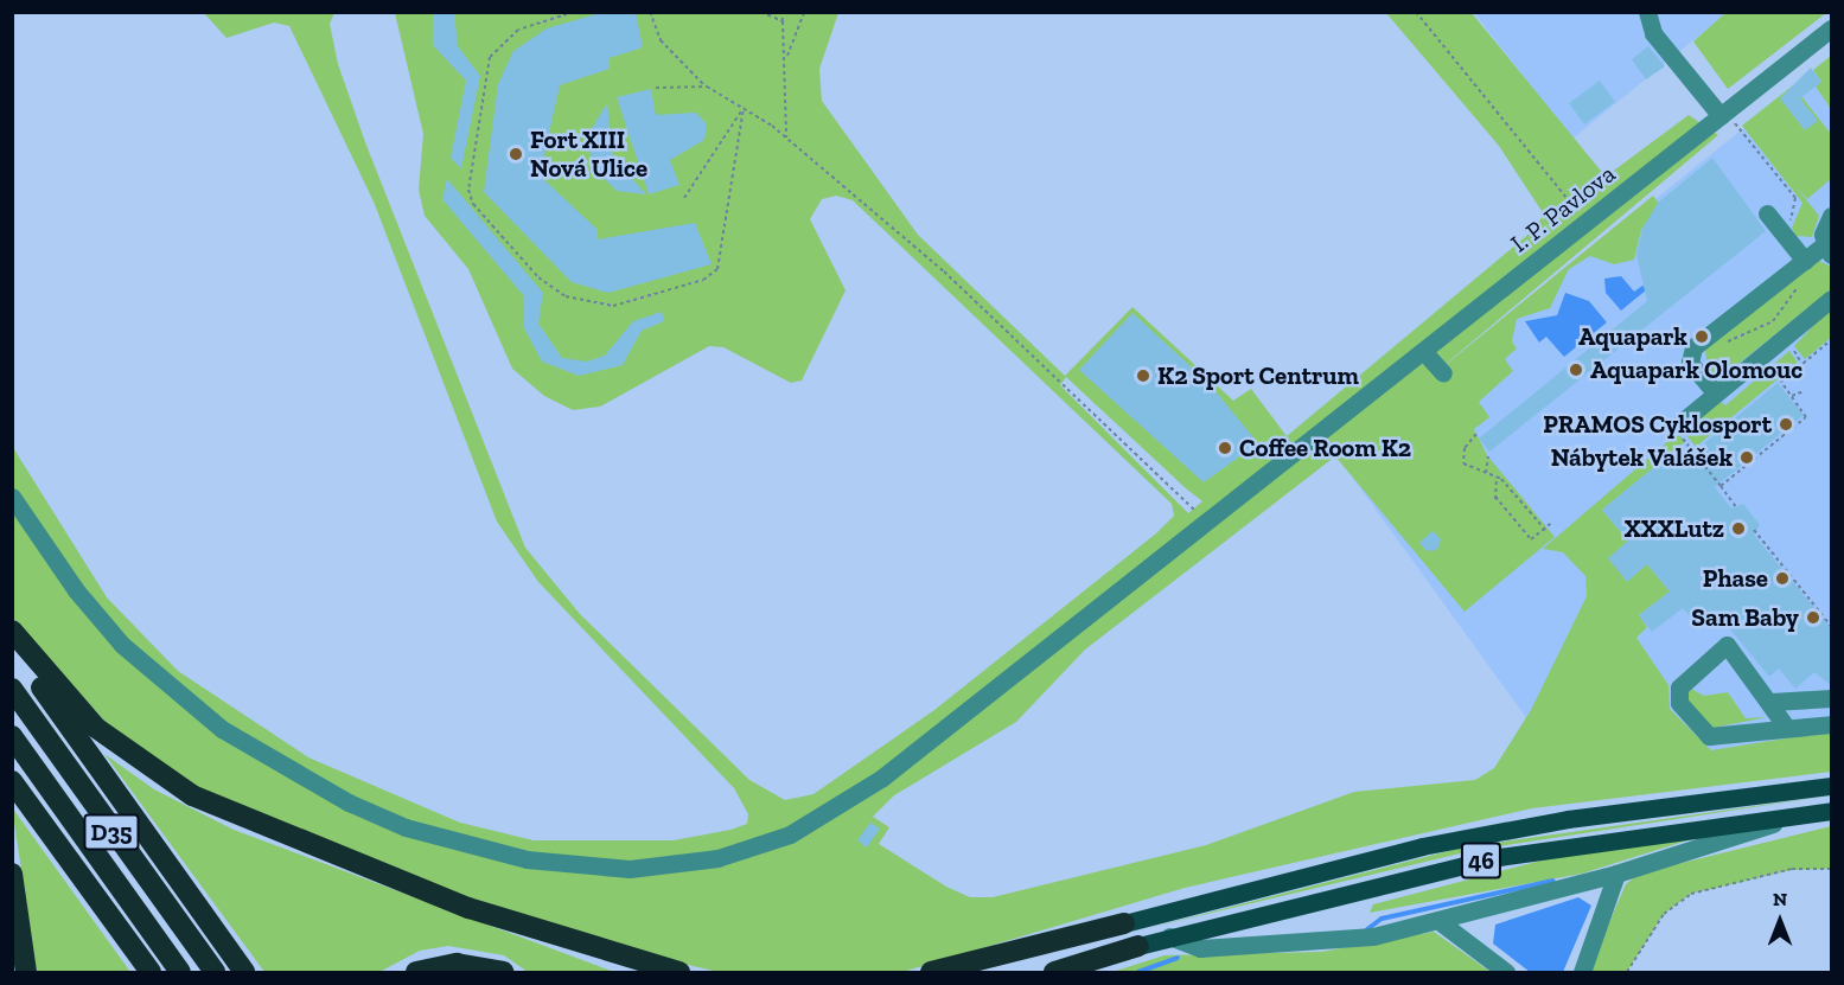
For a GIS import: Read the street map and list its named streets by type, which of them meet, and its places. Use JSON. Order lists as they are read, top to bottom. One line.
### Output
{"streets":{"highway":["D35"],"main road":["46"],"street":["I. P. Pavlova"]},"places":["Fort XIII Nová Ulice","Aquapark","Aquapark Olomouc","K2 Sport Centrum","PRAMOS Cyklosport","Coffee Room K2","Nábytek Valášek","XXXLutz","Phase","Sam Baby"],"north":"top"}
